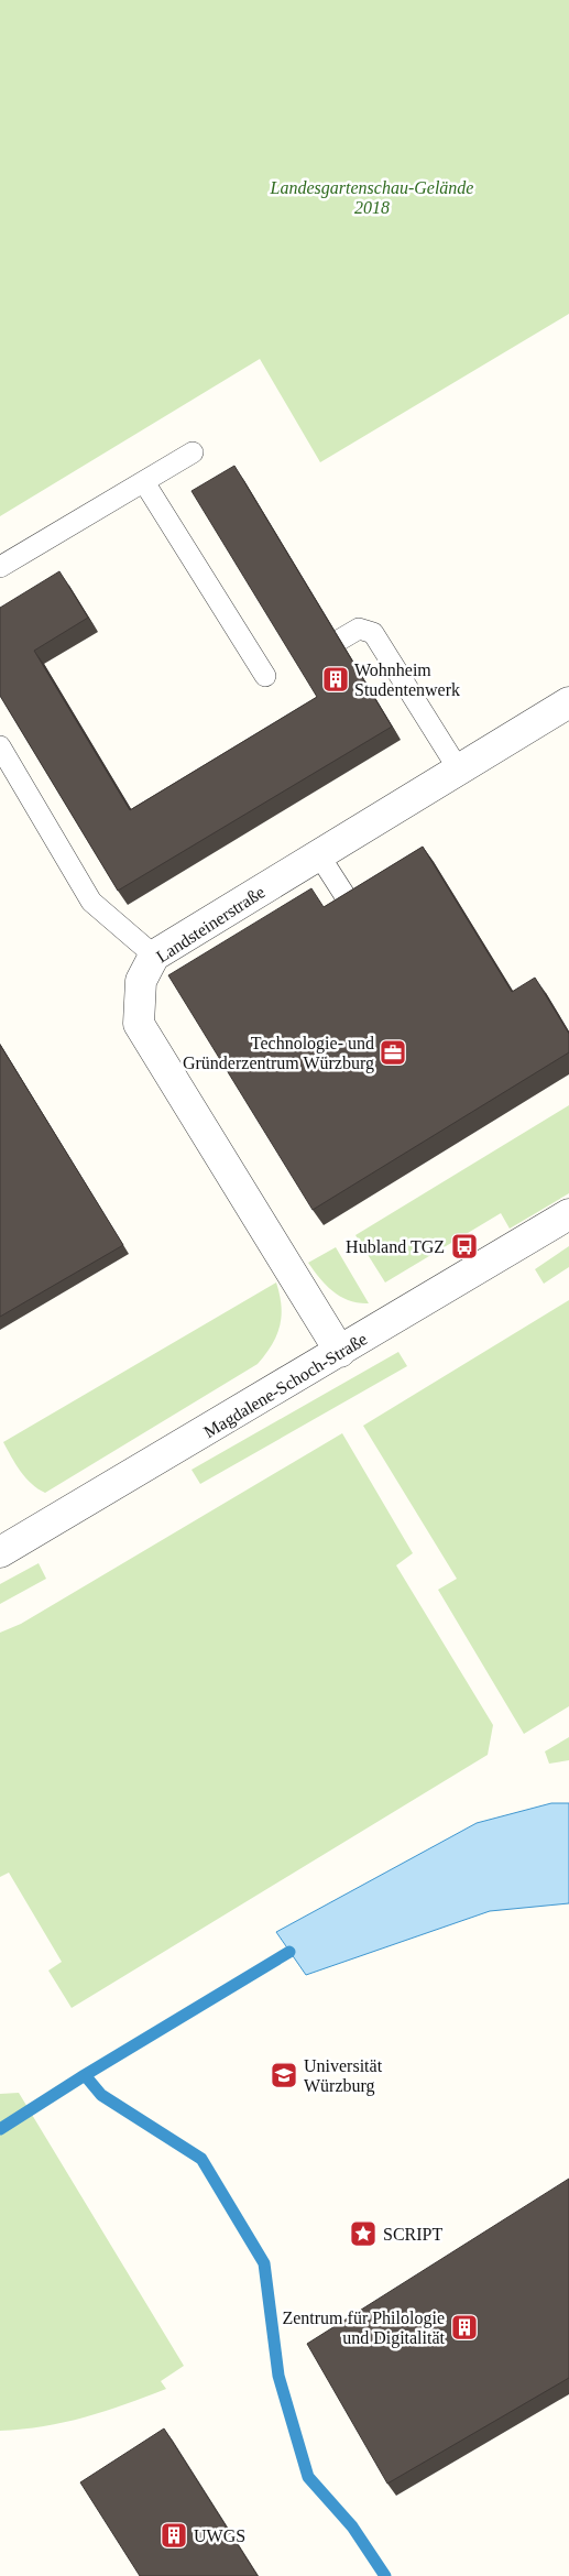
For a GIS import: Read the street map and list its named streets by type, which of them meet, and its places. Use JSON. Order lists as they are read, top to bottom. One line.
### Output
{"streets":{"street":["Landsteinerstraße","Magdalene-Schoch-Straße"]},"crossings":[["Landsteinerstraße","Magdalene-Schoch-Straße"]],"parks":["Landesgartenschau-Gelände 2018"],"places":{"building":["Wohnheim Studentenwerk","Zentrum für Philologie und Digitalität","UWGS"],"office":["Technologie- und Gründerzentrum Würzburg"],"bus stop":["Hubland TGZ"],"school or university":["Universität Würzburg"],"place":["SCRIPT"]}}
